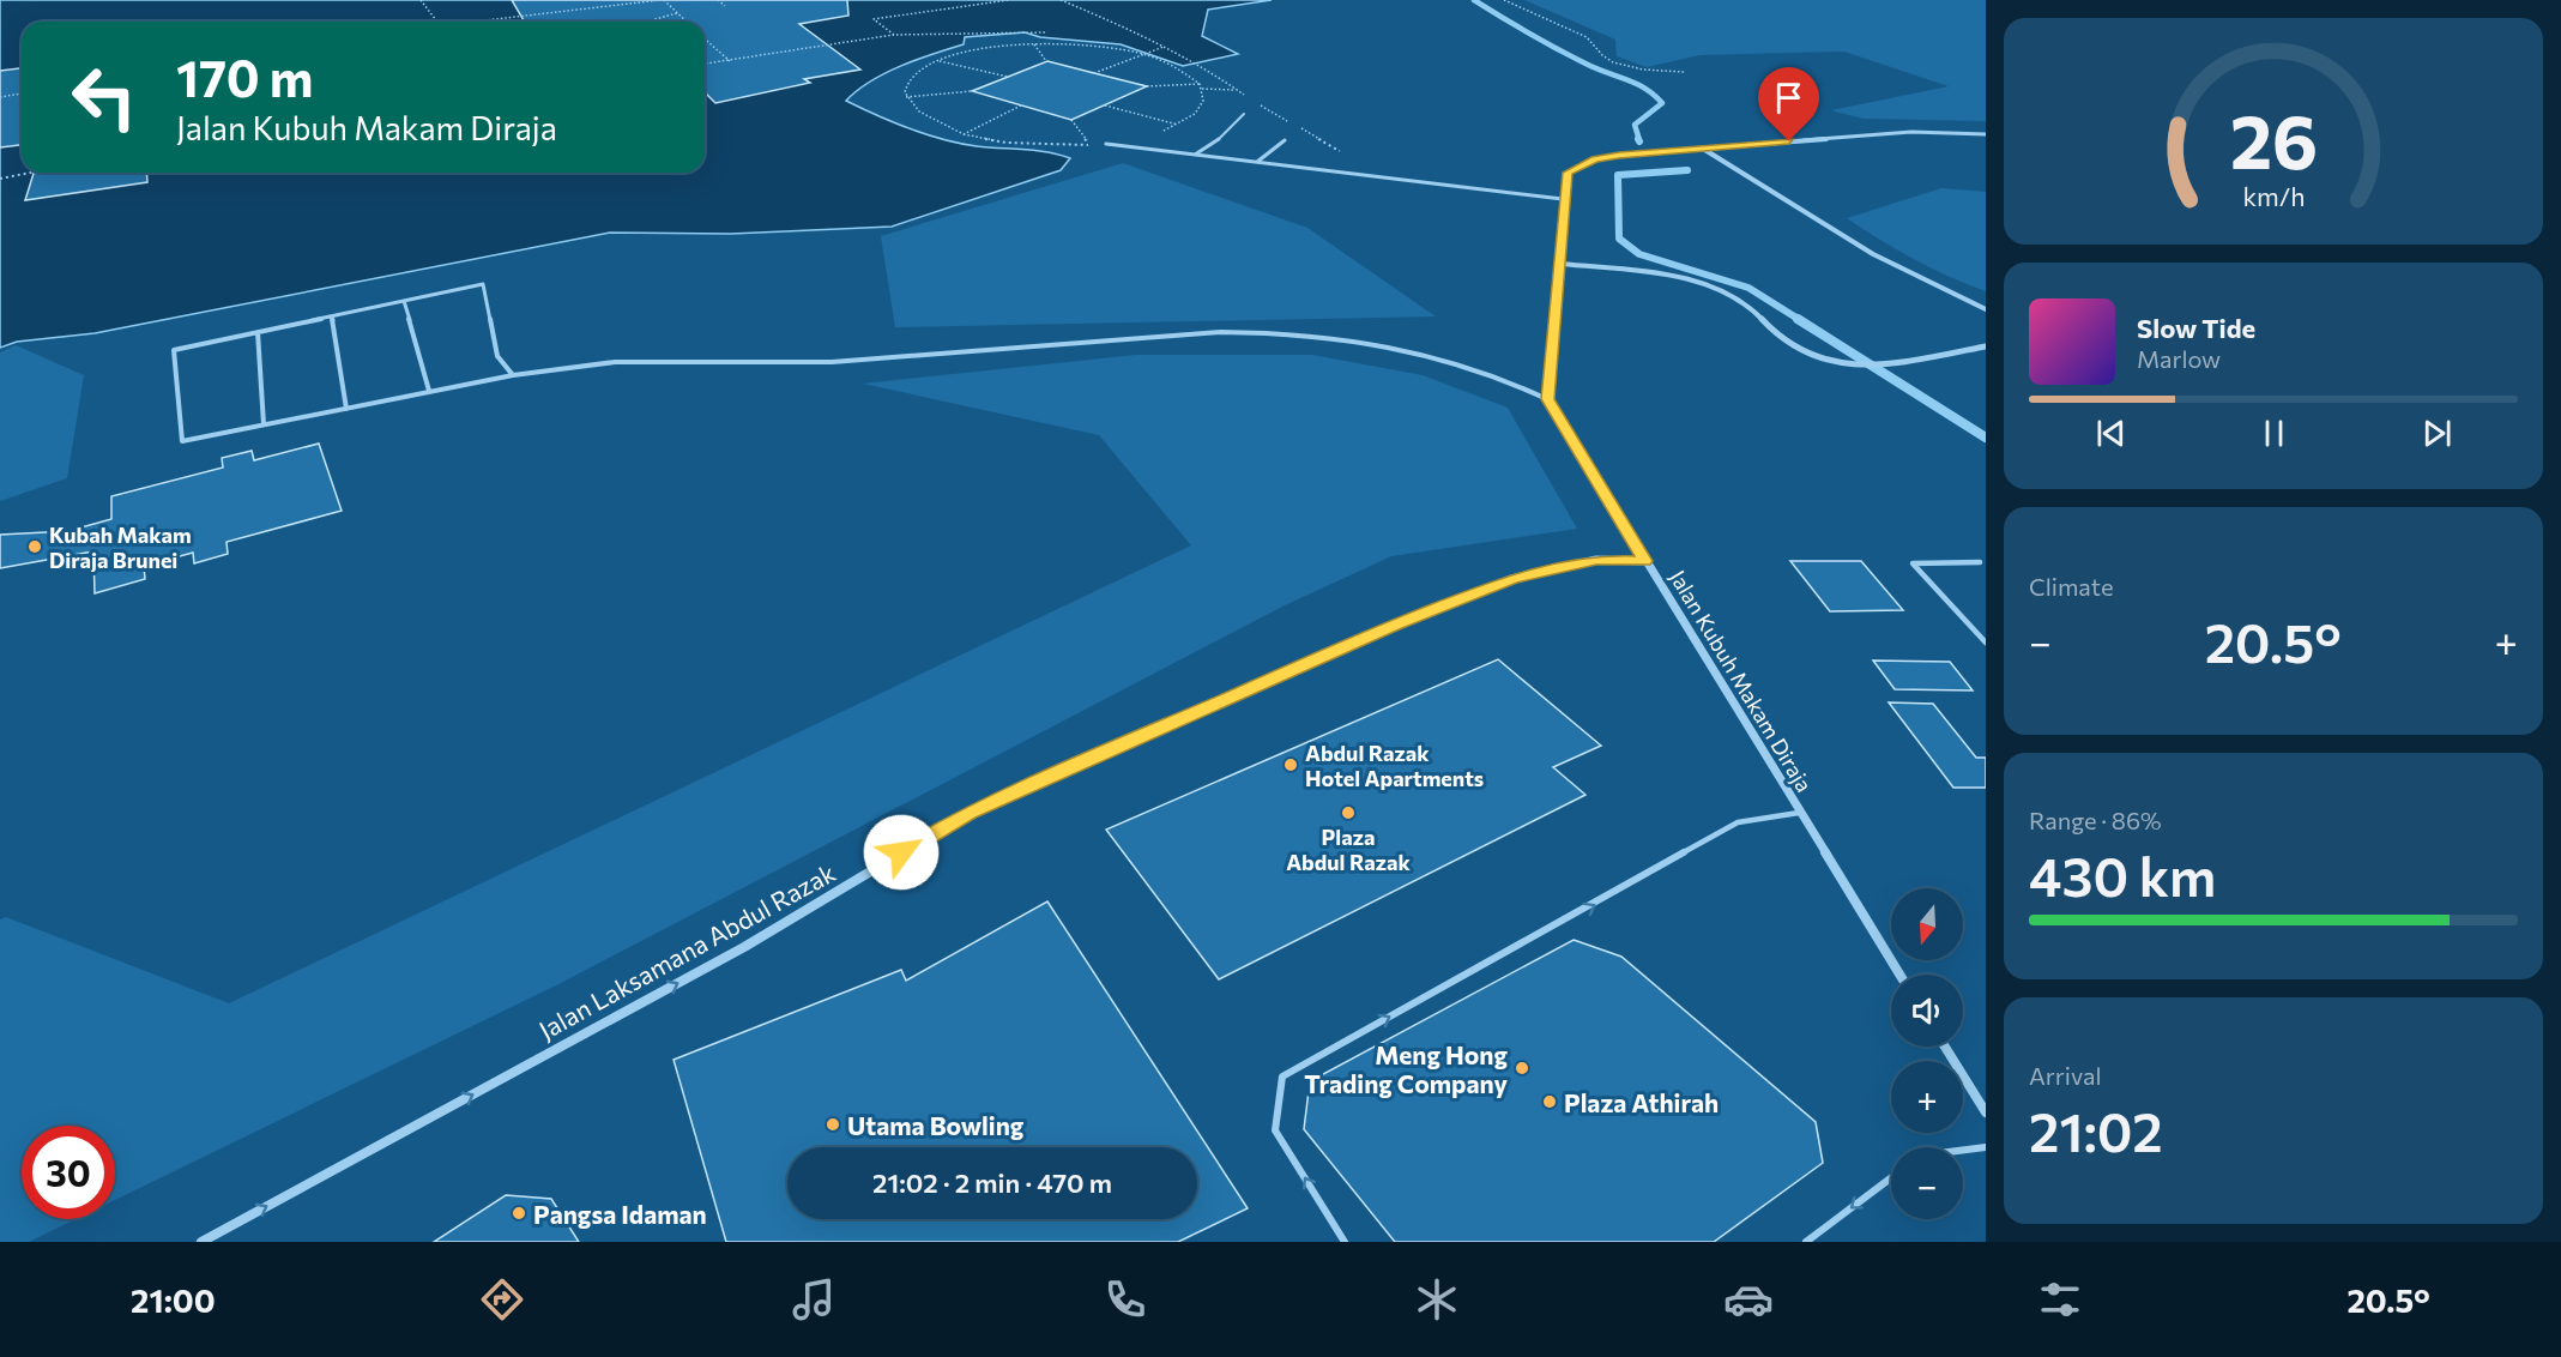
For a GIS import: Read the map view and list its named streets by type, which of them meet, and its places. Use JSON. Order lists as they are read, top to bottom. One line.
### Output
{"streets":{"street":["Jalan Kubuh Makam Diraja","Jalan Laksamana Abdul Razak"]},"crossings":[["Jalan Kubuh Makam Diraja","Jalan Laksamana Abdul Razak"]],"one_way":["Jalan Laksamana Abdul Razak"],"places":["Kubah Makam Diraja Brunei","Abdul Razak Hotel Apartments","Plaza Abdul Razak","Meng Hong Trading Company","Plaza Athirah","Utama Bowling","Pangsa Idaman"],"north":"bottom","page":{"turn":["170 m","Jalan Kubuh Makam Diraja"],"song":["Slow Tide","Marlow"],"tile":["Climate",["Range · 86%","430 km"],["Arrival","21:02"]],"heat":["−","20.5°","+"],"map_buttons":["+","−"],"limit":"30","trip":"21:02 · 2 min · 470 m","tabs":["21:00","20.5°"],"gauge":["26","km/h"]}}
